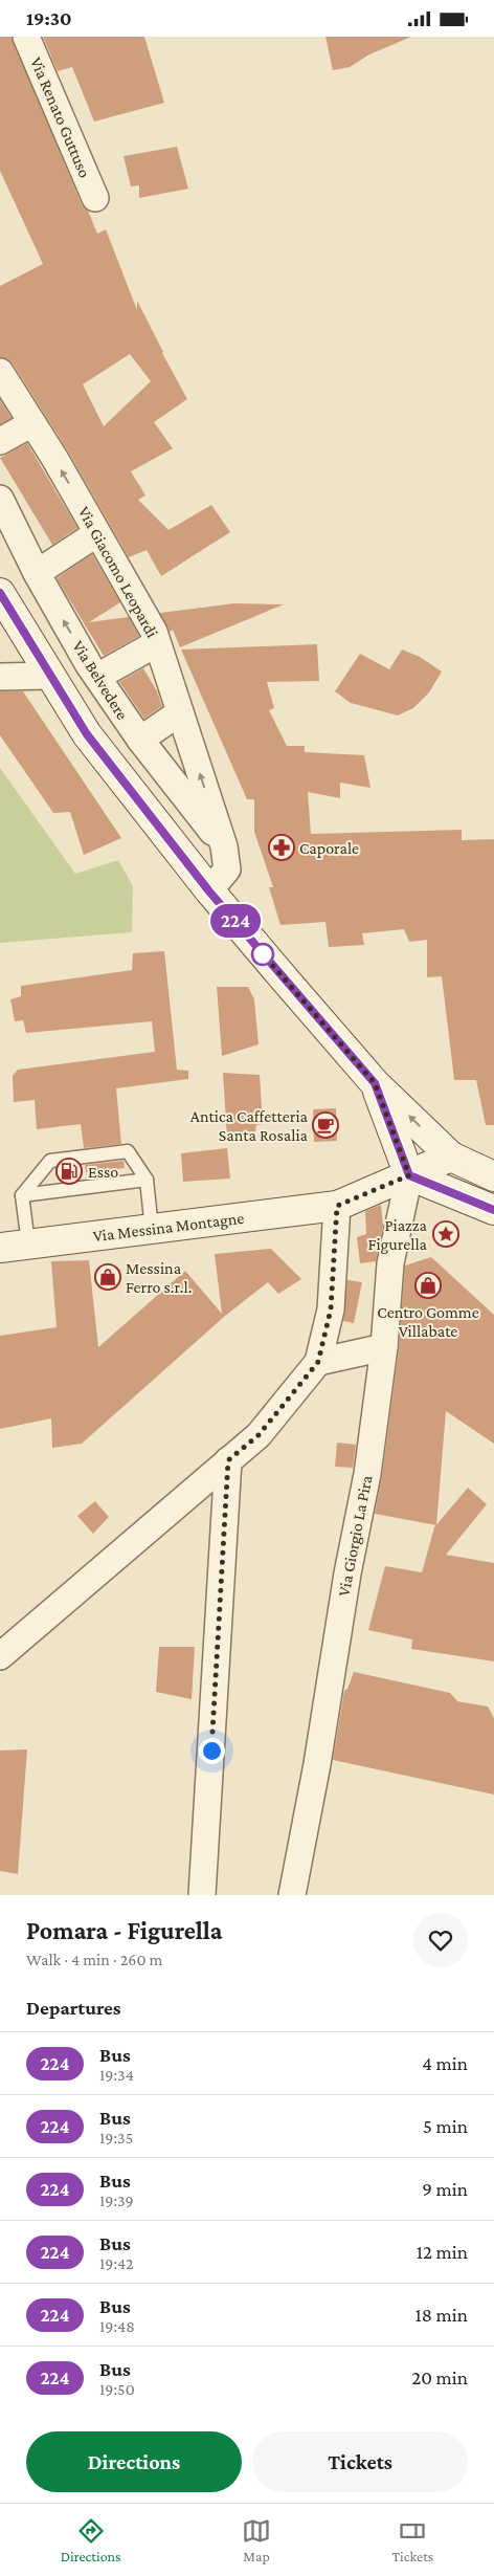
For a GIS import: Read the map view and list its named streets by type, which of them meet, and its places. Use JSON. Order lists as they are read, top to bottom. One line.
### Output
{"streets":{"main road":["Via Messina Montagne"],"street":["Via Renato Guttuso","Via Giacomo Leopardi","Via Belvedere","Via Giorgio La Pira"]},"crossings":[["Via Giacomo Leopardi","Via Belvedere"],["Via Messina Montagne","Via Giorgio La Pira"]],"one_way":["Via Giacomo Leopardi"],"places":{"pharmacy":["Caporale"],"cafe":["Antica Caffetteria Santa Rosalia"],"fuel station":["Esso"],"place":["Piazza Figurella"],"shop":["Messina Ferro s.r.l.","Centro Gomme Villabate"]},"lines":["bus line 224"],"page":{"status":"19:30","on_map":"224","heading":[["Pomara - Figurella","Walk · 4 min · 260 m"],"Departures"],"list":[{"mark":"224","name":"Bus","note":"19:34","value":"4 min"},{"mark":"224","name":"Bus","note":"19:35","value":"5 min"},{"mark":"224","name":"Bus","note":"19:39","value":"9 min"},{"mark":"224","name":"Bus","note":"19:42","value":"12 min"},{"mark":"224","name":"Bus","note":"19:48","value":"18 min"},{"mark":"224","name":"Bus","note":"19:50","value":"20 min"}],"buttons":["Directions","Tickets"],"tabs":["Directions","Map","Tickets"]}}
